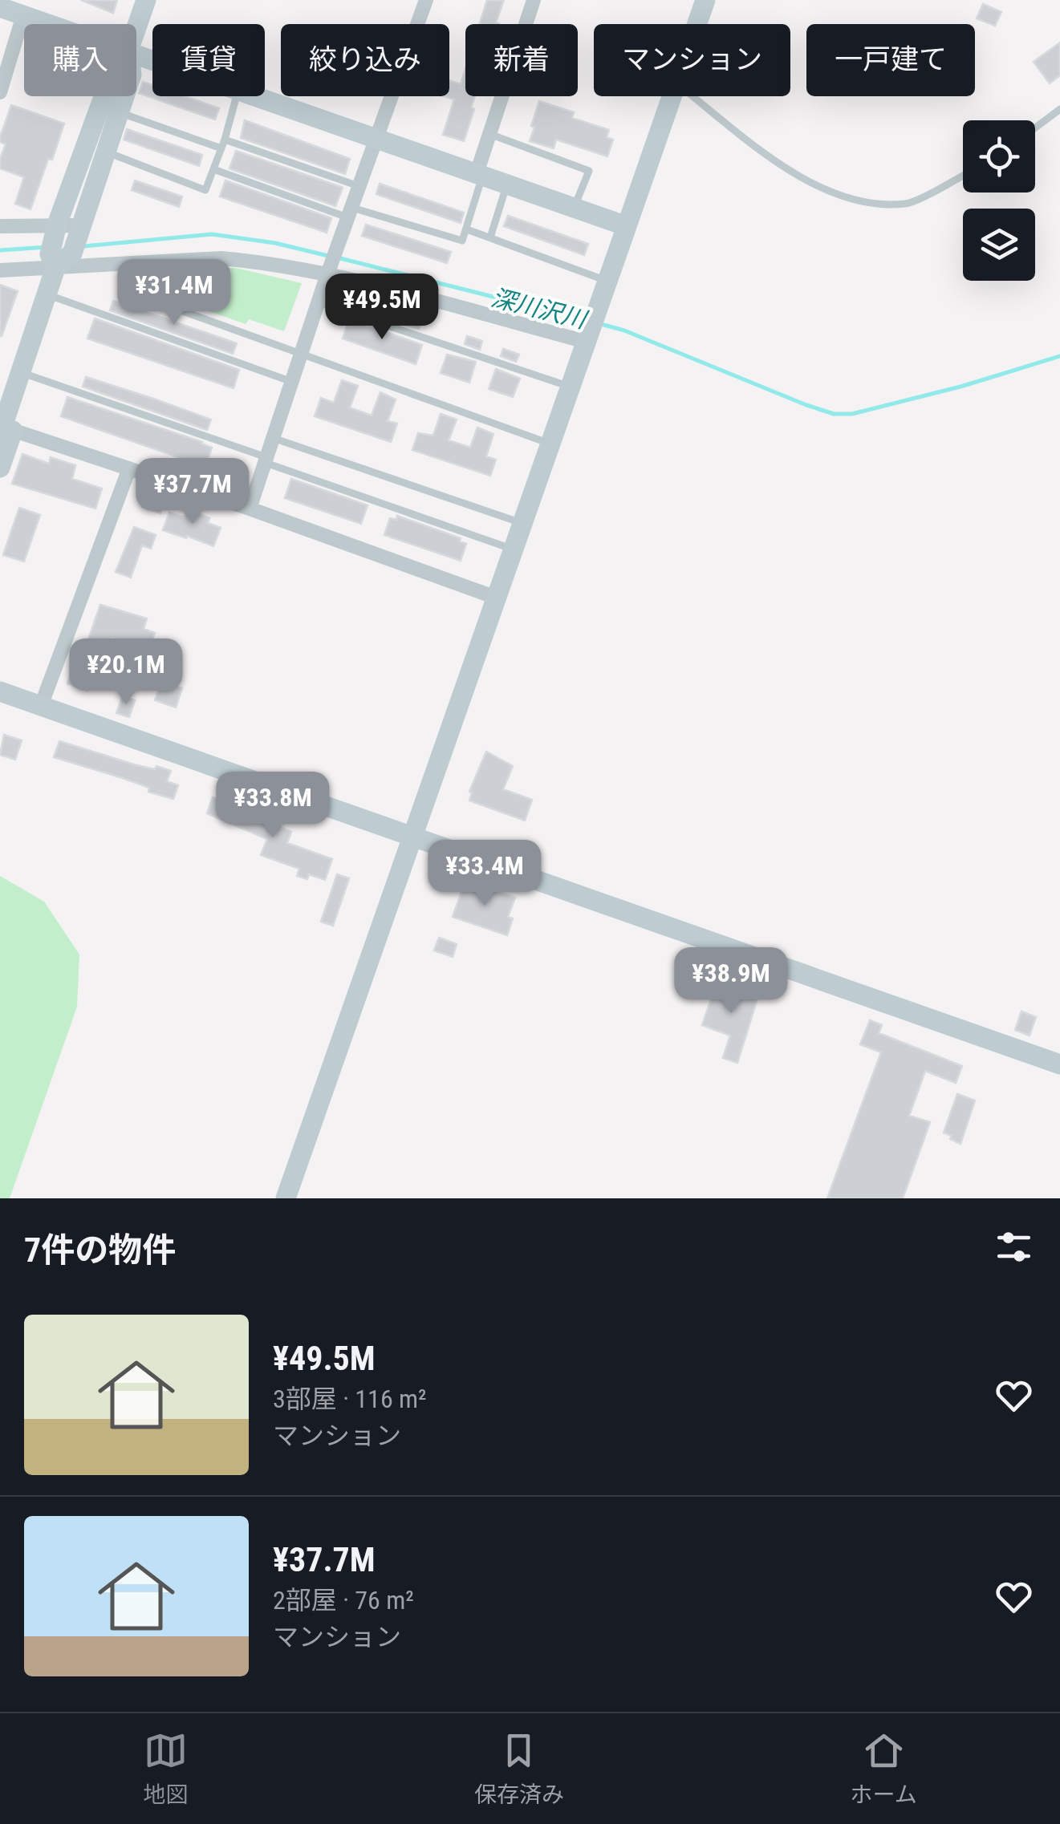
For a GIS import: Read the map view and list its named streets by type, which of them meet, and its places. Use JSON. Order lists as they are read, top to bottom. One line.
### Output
{"water":["深川沢川"],"page":{"chip":["購入","賃貸","絞り込み","新着","マンション","一戸建て"],"price":["¥31.4M","¥49.5M","¥37.7M","¥20.1M","¥33.8M","¥33.4M","¥38.9M"],"heading":"7件の物件","list":[{"name":"¥49.5M","note":"3部屋 · 116 m² · マンション"},{"name":"¥37.7M","note":"2部屋 · 76 m² · マンション"}],"tabs":["地図","保存済み","ホーム"]}}
